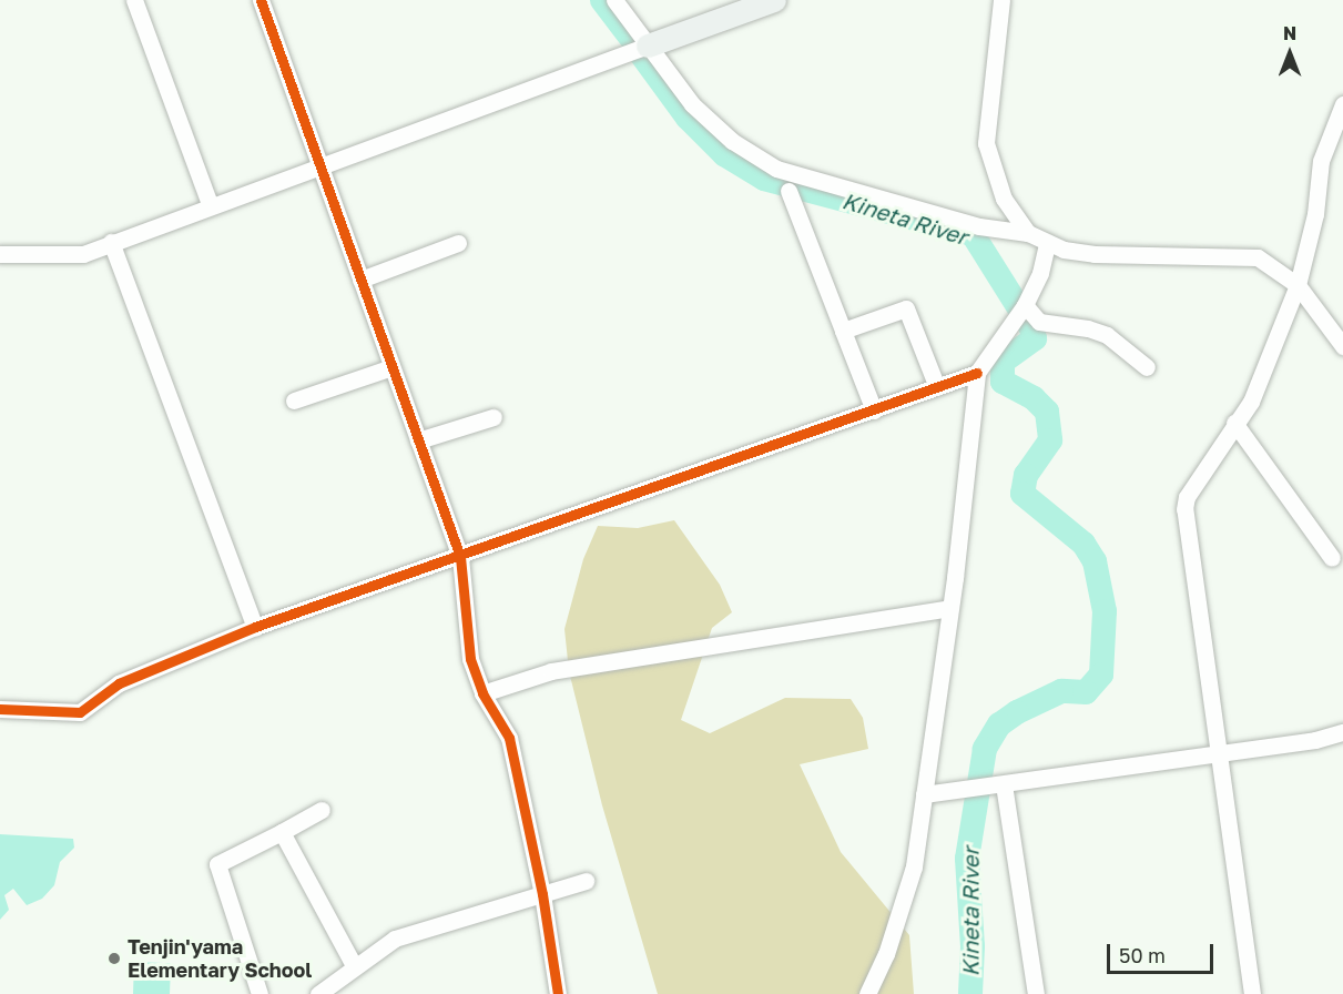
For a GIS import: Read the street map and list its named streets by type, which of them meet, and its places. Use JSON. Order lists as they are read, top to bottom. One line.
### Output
{"water":["Kineta River"],"places":["Tenjin'yama Elementary School"],"scale_bar":"50 m","north":"top"}
